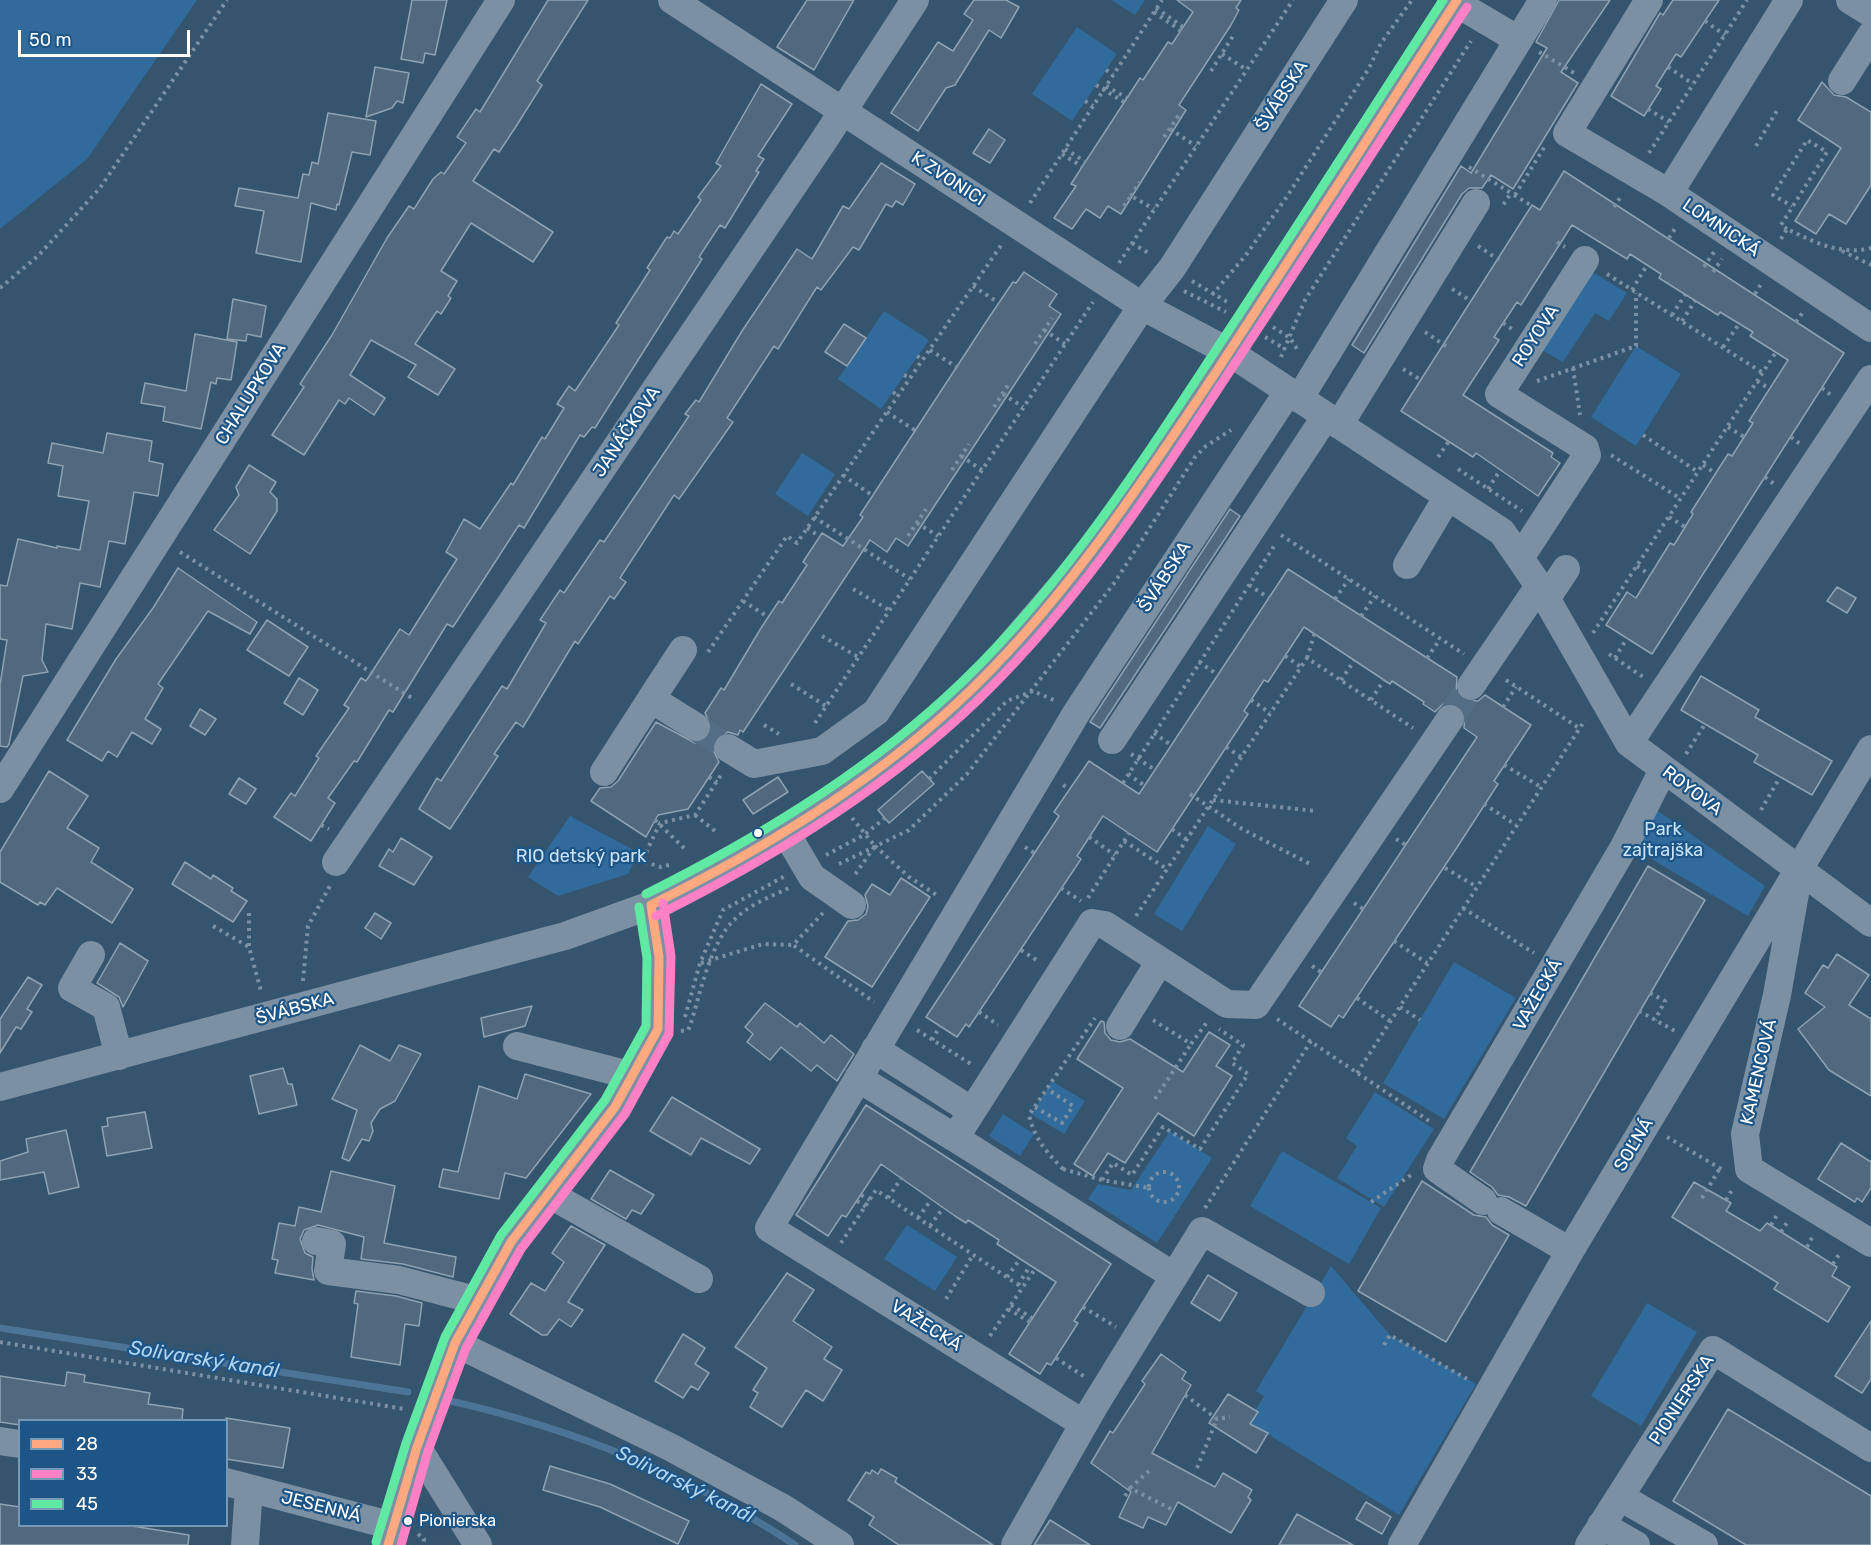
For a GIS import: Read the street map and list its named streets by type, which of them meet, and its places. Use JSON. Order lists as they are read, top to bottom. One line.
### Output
{"streets":{"street":["ŠVÁBSKA","K ZVONICI","LOMNICKÁ","ROYOVA","CHALUPKOVA","JANÁČKOVA","VAŽECKÁ","KAMENCOVÁ","SOĽNÁ","PIONIERSKA","JESENNÁ"]},"crossings":[["ŠVÁBSKA","K ZVONICI"],["ŠVÁBSKA","ROYOVA"],["ŠVÁBSKA","VAŽECKÁ"],["K ZVONICI","ROYOVA"],["K ZVONICI","JANÁČKOVA"],["ROYOVA","VAŽECKÁ"],["ROYOVA","KAMENCOVÁ"],["ROYOVA","SOĽNÁ"],["KAMENCOVÁ","SOĽNÁ"]],"water":["Solivarský kanál"],"parks":["Park zajtrajška","RIO detský park"],"places":["Pionierska"],"lines":["transit line 28","transit line 45","transit line 33"],"legend":["28","33","45"],"scale_bar":"50 m"}
